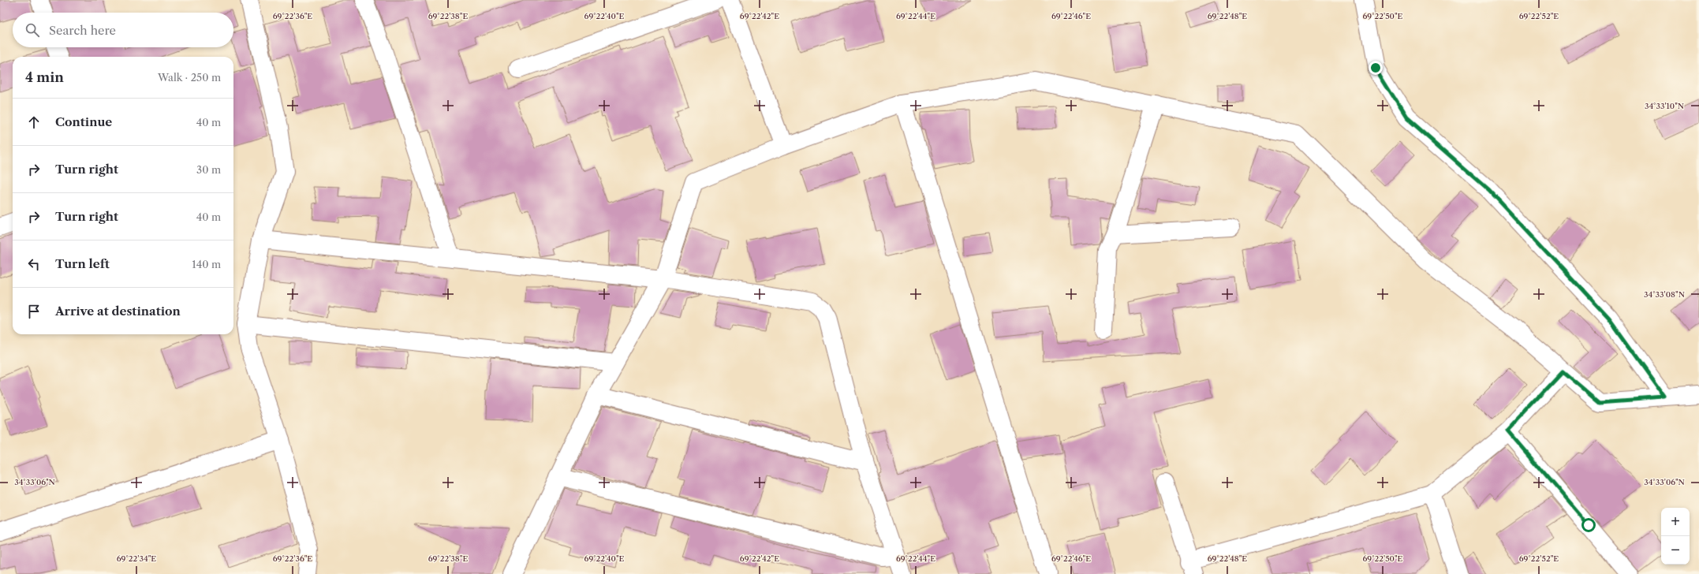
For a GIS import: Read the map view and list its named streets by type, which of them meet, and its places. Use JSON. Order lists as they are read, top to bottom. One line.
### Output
{"page":{"search":"Search here","heading":["4 min","Walk · 250 m"],"list":[["Continue","40 m"],["Turn right","30 m"],["Turn right","40 m"],["Turn left","140 m"],"Arrive at destination"],"map_buttons":["+","−"]},"coordinates":["69°22'36\"E","69°22'38\"E","69°22'40\"E","69°22'42\"E","69°22'44\"E","69°22'46\"E","69°22'48\"E","69°22'50\"E","69°22'52\"E","34°33'10\"N","34°33'08\"N","34°33'06\"N","69°22'34\"E"]}
